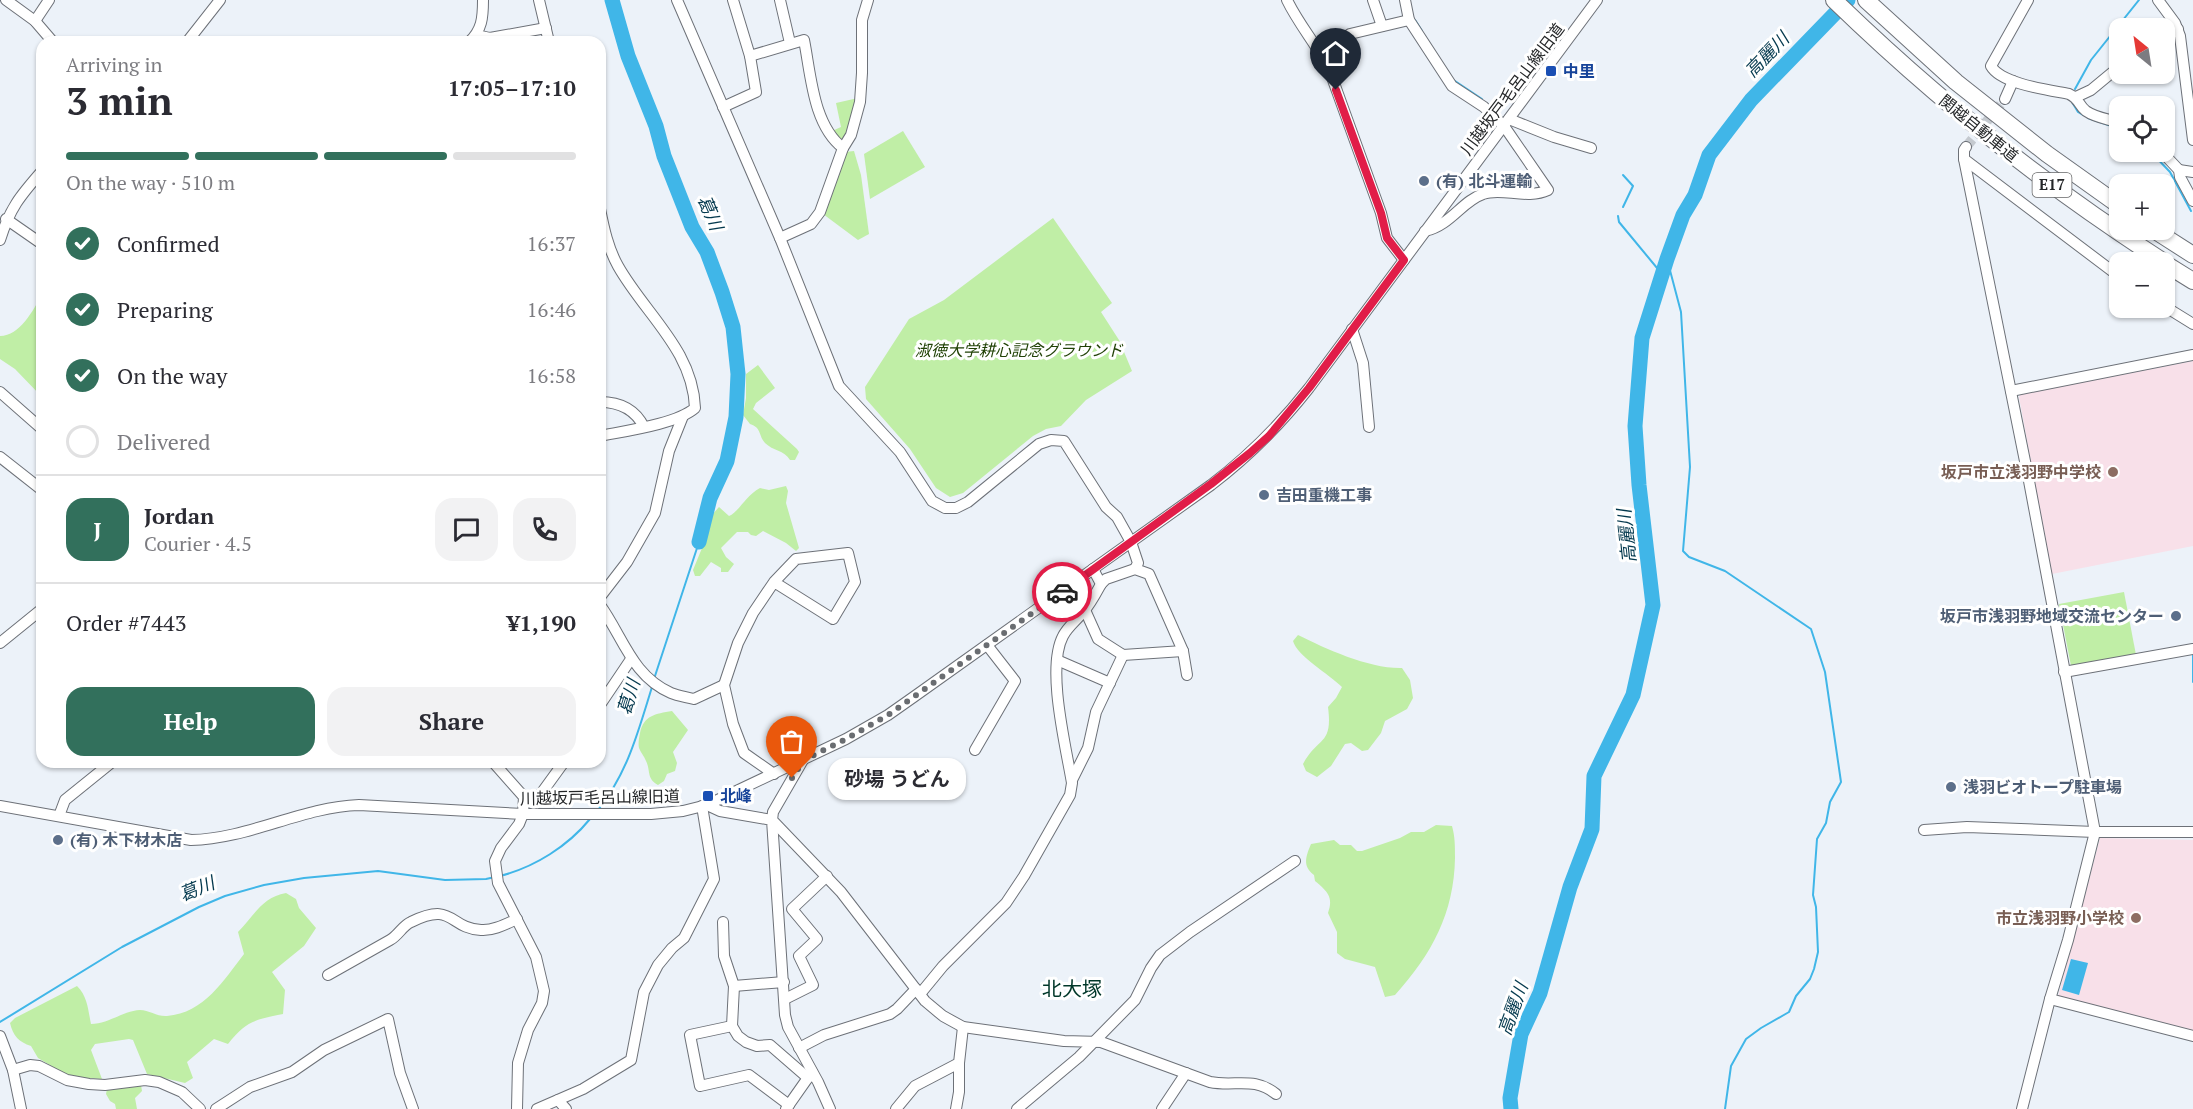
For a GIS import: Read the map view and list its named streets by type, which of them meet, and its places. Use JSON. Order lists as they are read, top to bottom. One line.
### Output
{"streets":{"highway":["関越自動車道","E17"],"street":["川越坂戸毛呂山線旧道"]},"districts":["北大塚"],"water":["高麗川","葛川"],"parks":["淑徳大学耕心記念グラウンド"],"places":{"transit":["中里","北峰"],"other":["(有) 北斗運輸","坂戸市立浅羽野中学校","吉田重機工事","坂戸市浅羽野地域交流センター","砂場 うどん","浅羽ビオトープ駐車場","(有) 木下材木店","市立浅羽野小学校"]},"north":"top left","page":{"map_buttons":["+","−"],"heading":["3 min","Arriving in","17:05–17:10"],"panel":["Jordan","Courier · 4.5","Order #7443","¥1,190"],"bar":"On the way · 510 m","list":[["Confirmed","16:37"],["Preparing","16:46"],["On the way","16:58"],"Delivered"],"round":"J","buttons":["Help","Share"],"bubble":"砂場 うどん"}}
